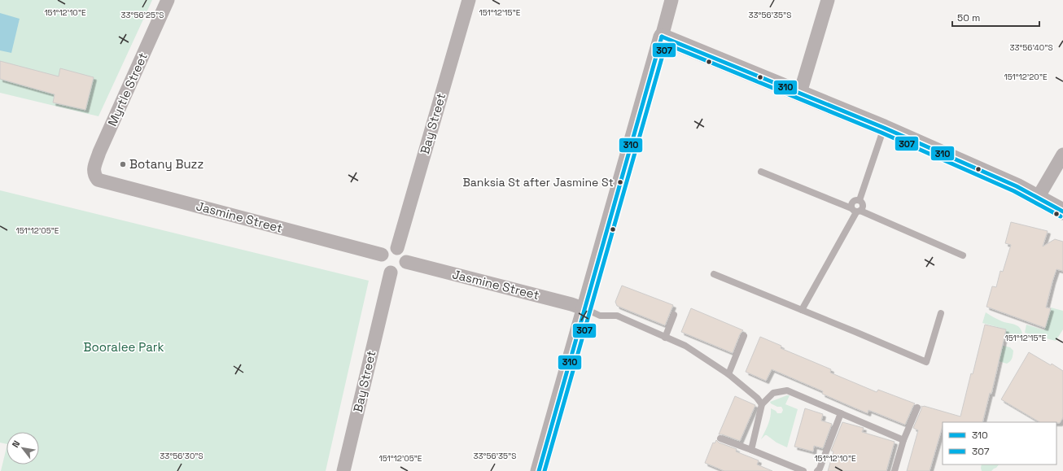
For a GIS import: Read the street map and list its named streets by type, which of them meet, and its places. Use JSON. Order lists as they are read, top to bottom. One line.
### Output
{"streets":{"street":["Myrtle Street","Bay Street","Jasmine Street"]},"crossings":[["Myrtle Street","Jasmine Street"],["Bay Street","Jasmine Street"]],"parks":["Booralee Park"],"places":["Botany Buzz","Banksia St after Jasmine St"],"lines":["transit line 310","transit line 307"],"legend":["310","307"],"scale_bar":"50 m","north":"top left","coordinates":["151°12'10\"E","151°12'15\"E","33°56'25\"S","33°56'35\"S","33°56'40\"S","151°12'20\"E","151°12'05\"E","33°56'30\"S"]}
